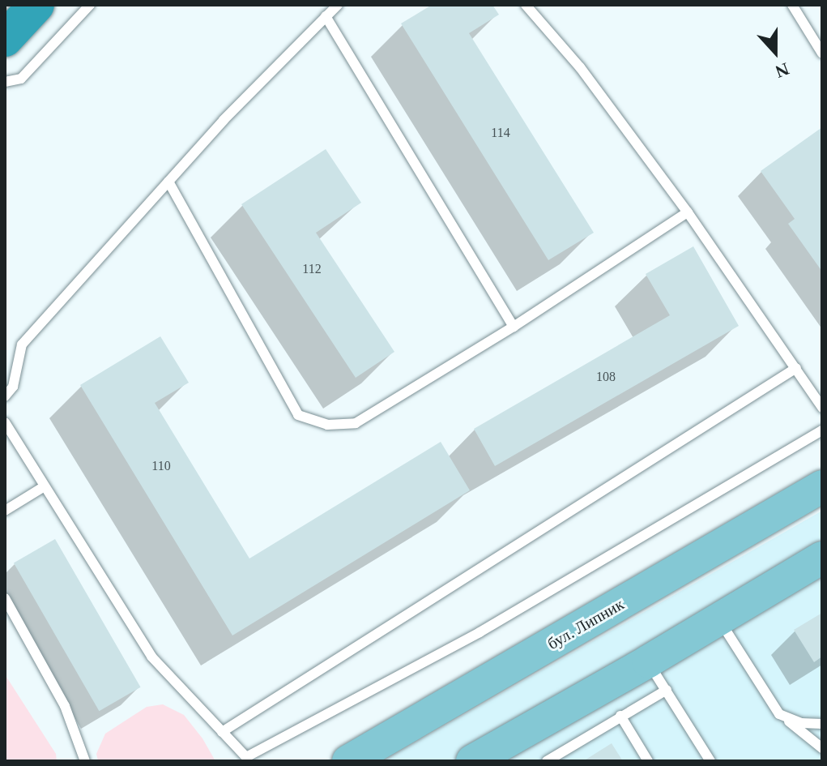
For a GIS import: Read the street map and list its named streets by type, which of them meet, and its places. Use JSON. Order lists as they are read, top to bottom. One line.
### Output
{"streets":{"main road":["бул. Липник"]},"house_numbers":["114","112","108","110"],"north":"bottom"}
